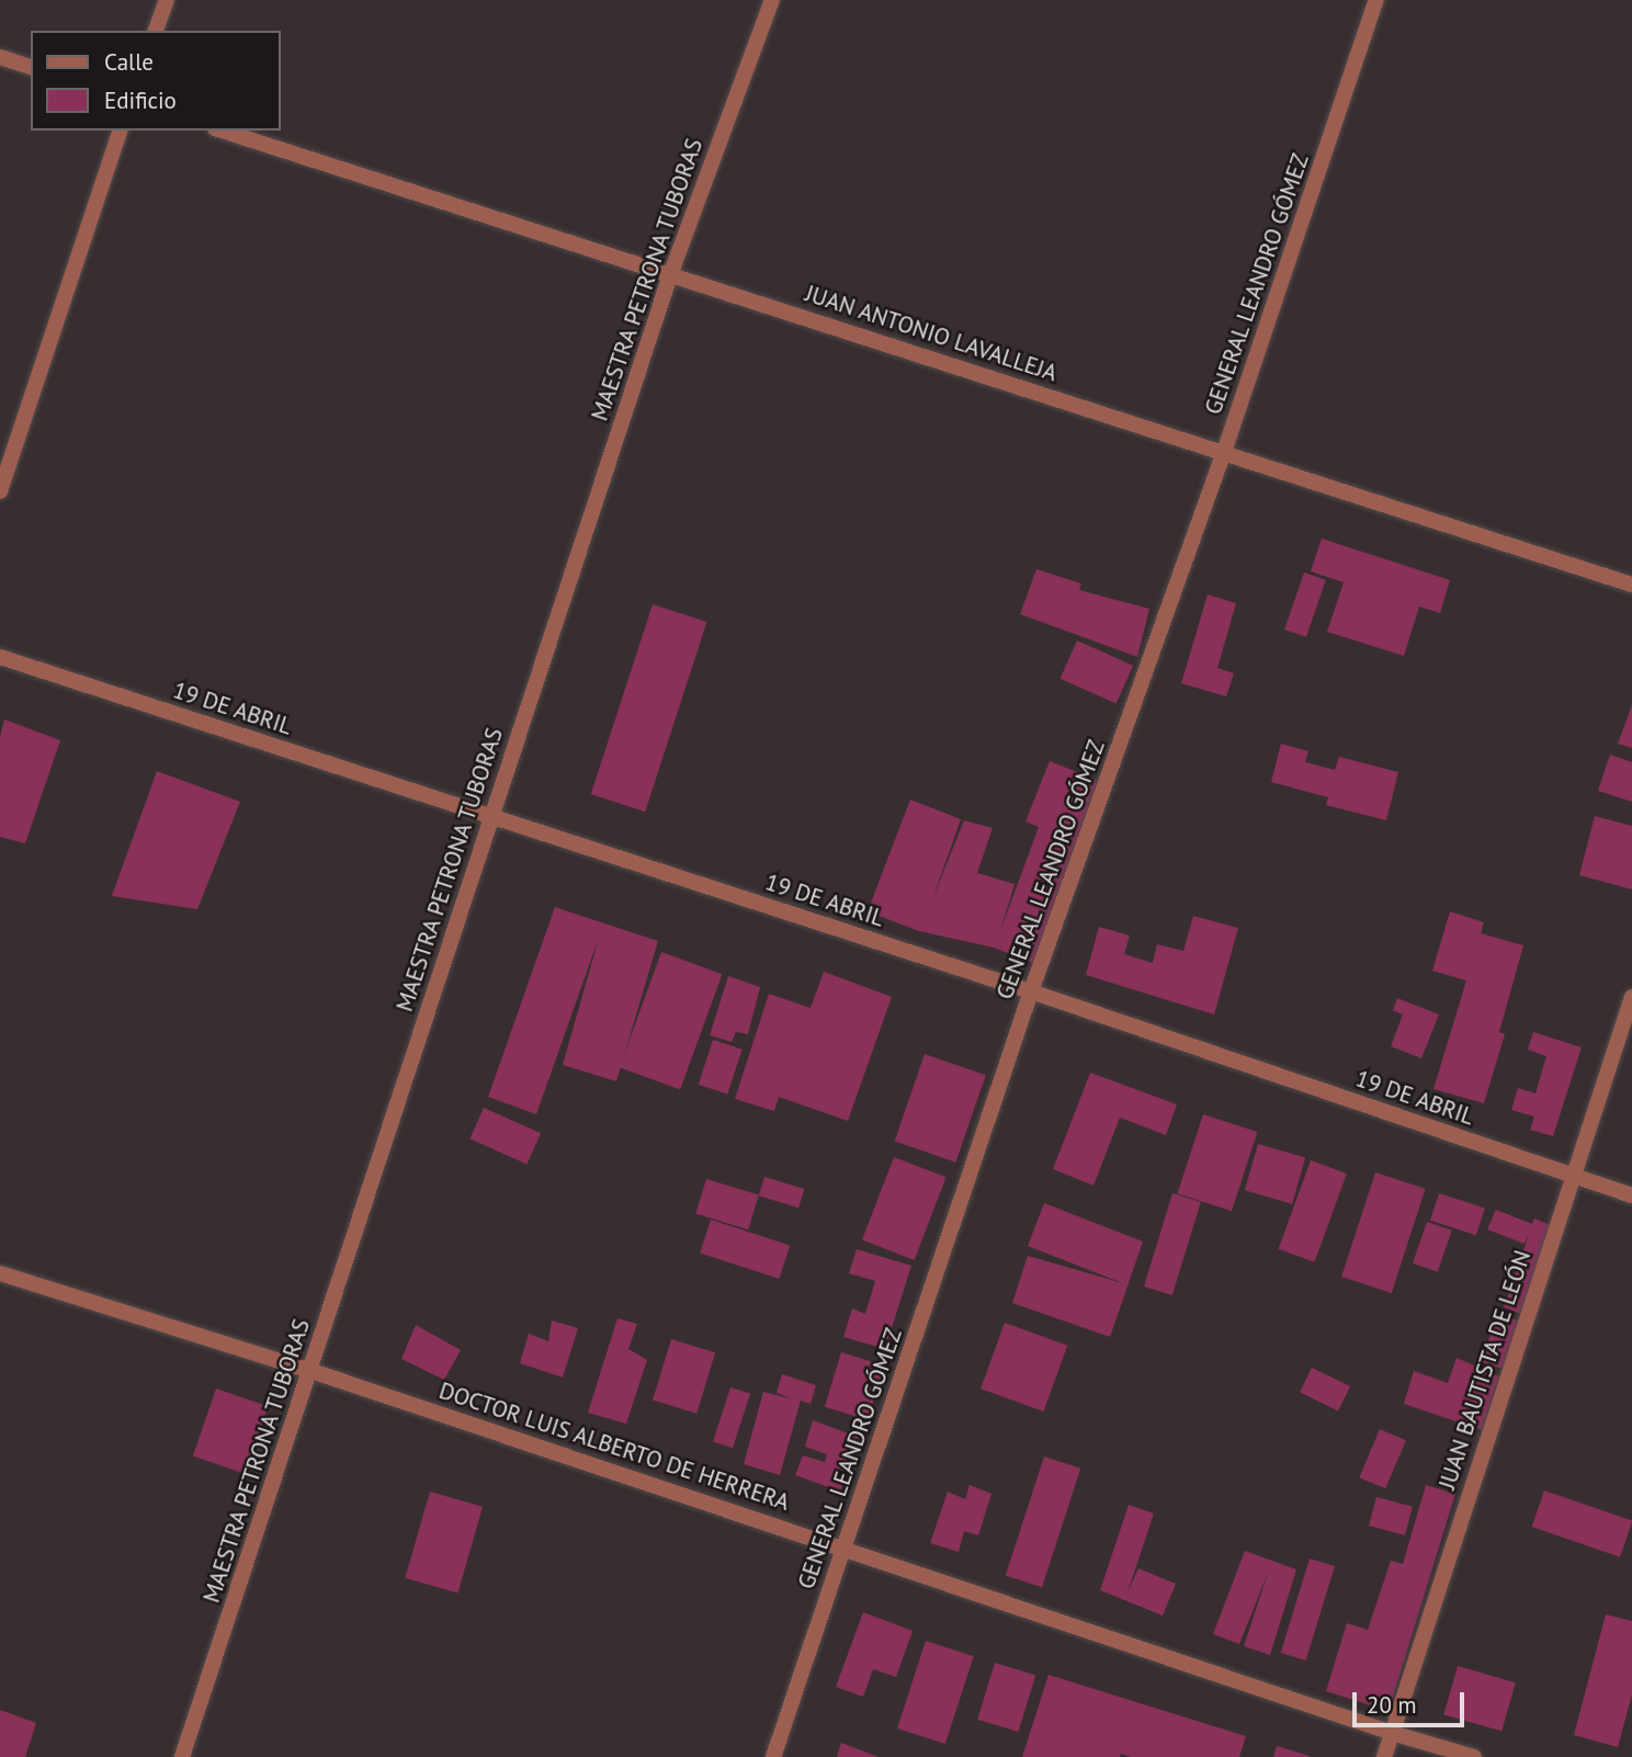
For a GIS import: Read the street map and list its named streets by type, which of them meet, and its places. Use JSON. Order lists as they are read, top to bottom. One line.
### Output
{"streets":{"street":["MAESTRA PETRONA TUBORAS","GENERAL LEANDRO GÓMEZ","JUAN ANTONIO LAVALLEJA","19 DE ABRIL","JUAN BAUTISTA DE LEÓN","DOCTOR LUIS ALBERTO DE HERRERA"]},"crossings":[["MAESTRA PETRONA TUBORAS","JUAN ANTONIO LAVALLEJA"],["MAESTRA PETRONA TUBORAS","19 DE ABRIL"],["MAESTRA PETRONA TUBORAS","DOCTOR LUIS ALBERTO DE HERRERA"],["GENERAL LEANDRO GÓMEZ","JUAN ANTONIO LAVALLEJA"],["GENERAL LEANDRO GÓMEZ","19 DE ABRIL"],["GENERAL LEANDRO GÓMEZ","DOCTOR LUIS ALBERTO DE HERRERA"],["19 DE ABRIL","JUAN BAUTISTA DE LEÓN"],["JUAN BAUTISTA DE LEÓN","DOCTOR LUIS ALBERTO DE HERRERA"]],"legend":["Calle","Edificio"],"scale_bar":"20 m"}
